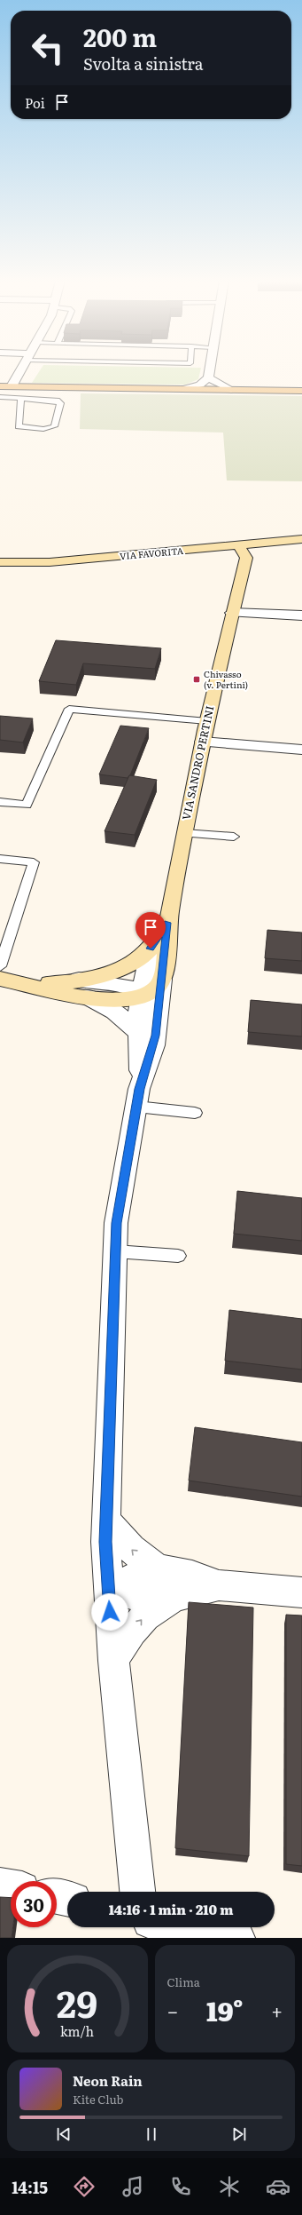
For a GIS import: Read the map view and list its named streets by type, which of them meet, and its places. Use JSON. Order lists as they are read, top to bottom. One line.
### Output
{"streets":{"street":["VIA FAVORITA","VIA SANDRO PERTINI"]},"crossings":[["VIA FAVORITA","VIA SANDRO PERTINI"]],"places":{"transit":["Chivasso (v. Pertini)"]},"page":{"turn":["200 m","Svolta a sinistra"],"then":"Poi","limit":"30","trip":"14:16 · 1 min · 210 m","tile":"Clima","heat":["−","19°","+"],"song":["Neon Rain","Kite Club"],"tabs":"14:15","gauge":["29","km/h"]}}
